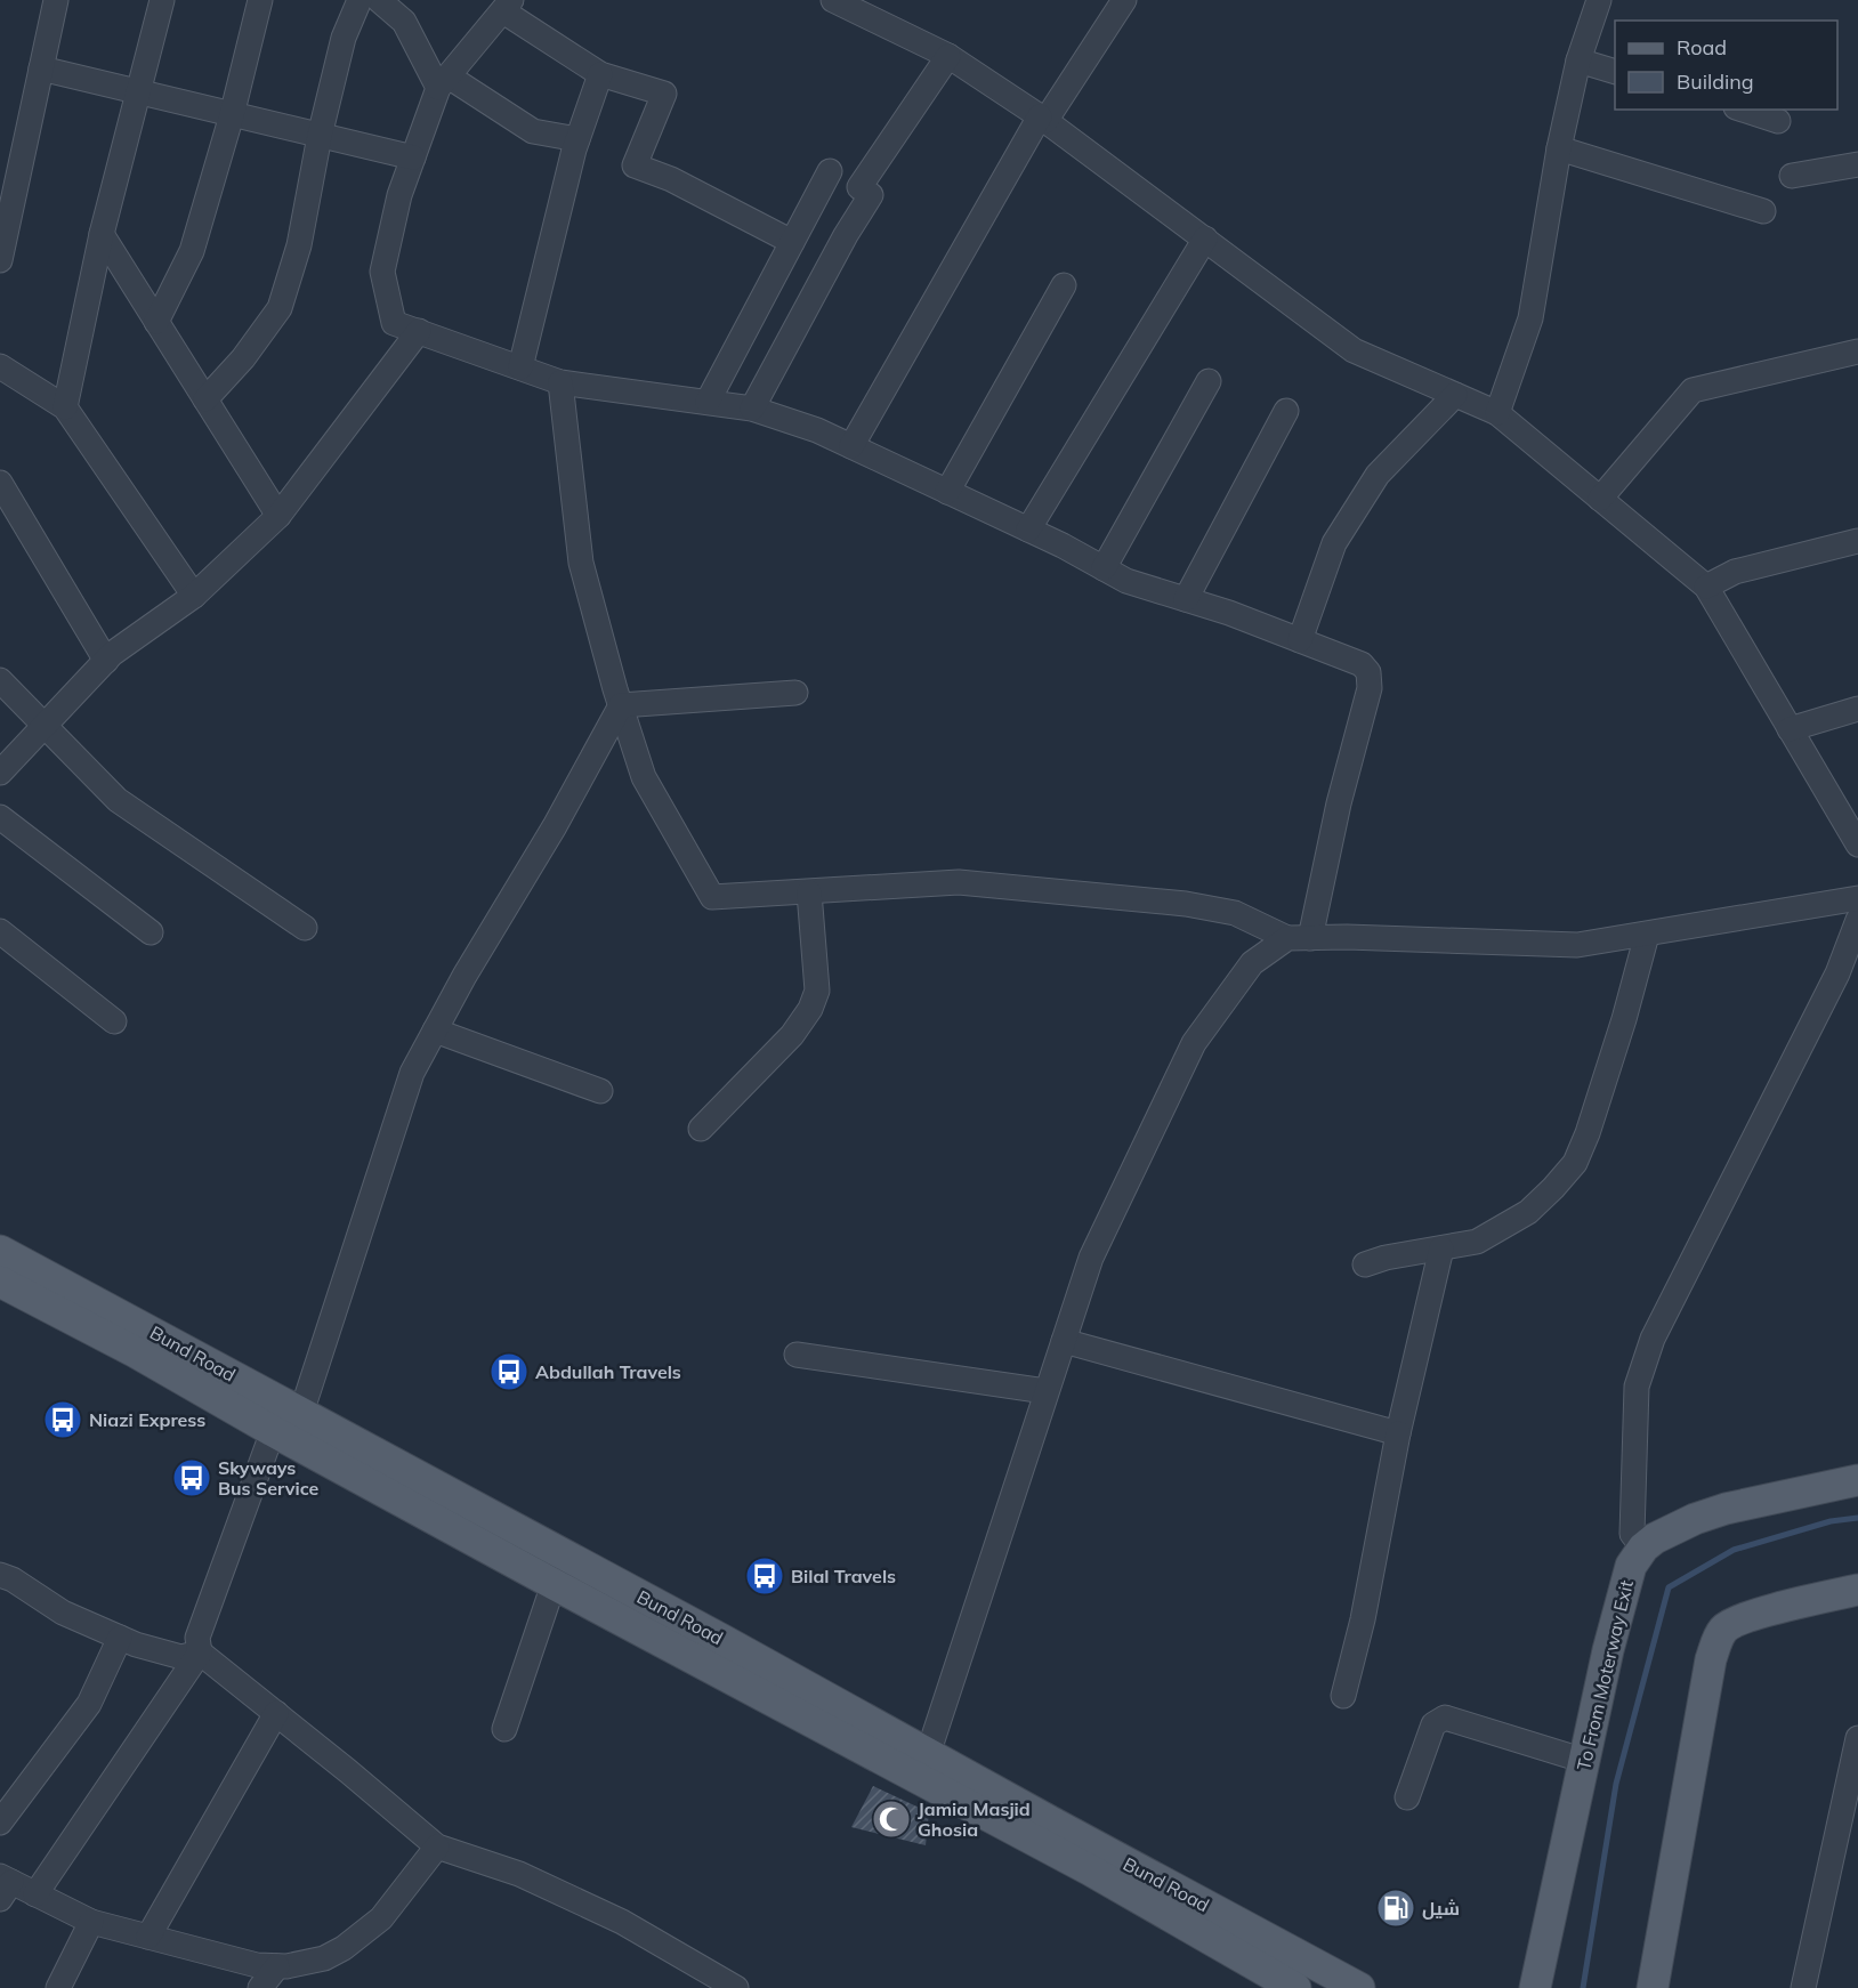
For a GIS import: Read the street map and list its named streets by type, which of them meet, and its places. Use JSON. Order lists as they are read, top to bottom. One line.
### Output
{"streets":{"main road":["Bund Road","To From Moterway Exit"]},"places":{"bus stop":["Abdullah Travels","Niazi Express","Skyways Bus Service","Bilal Travels"],"mosque":["Jamia Masjid Ghosia"],"fuel station":["شیل"]},"legend":["Road","Building"]}
